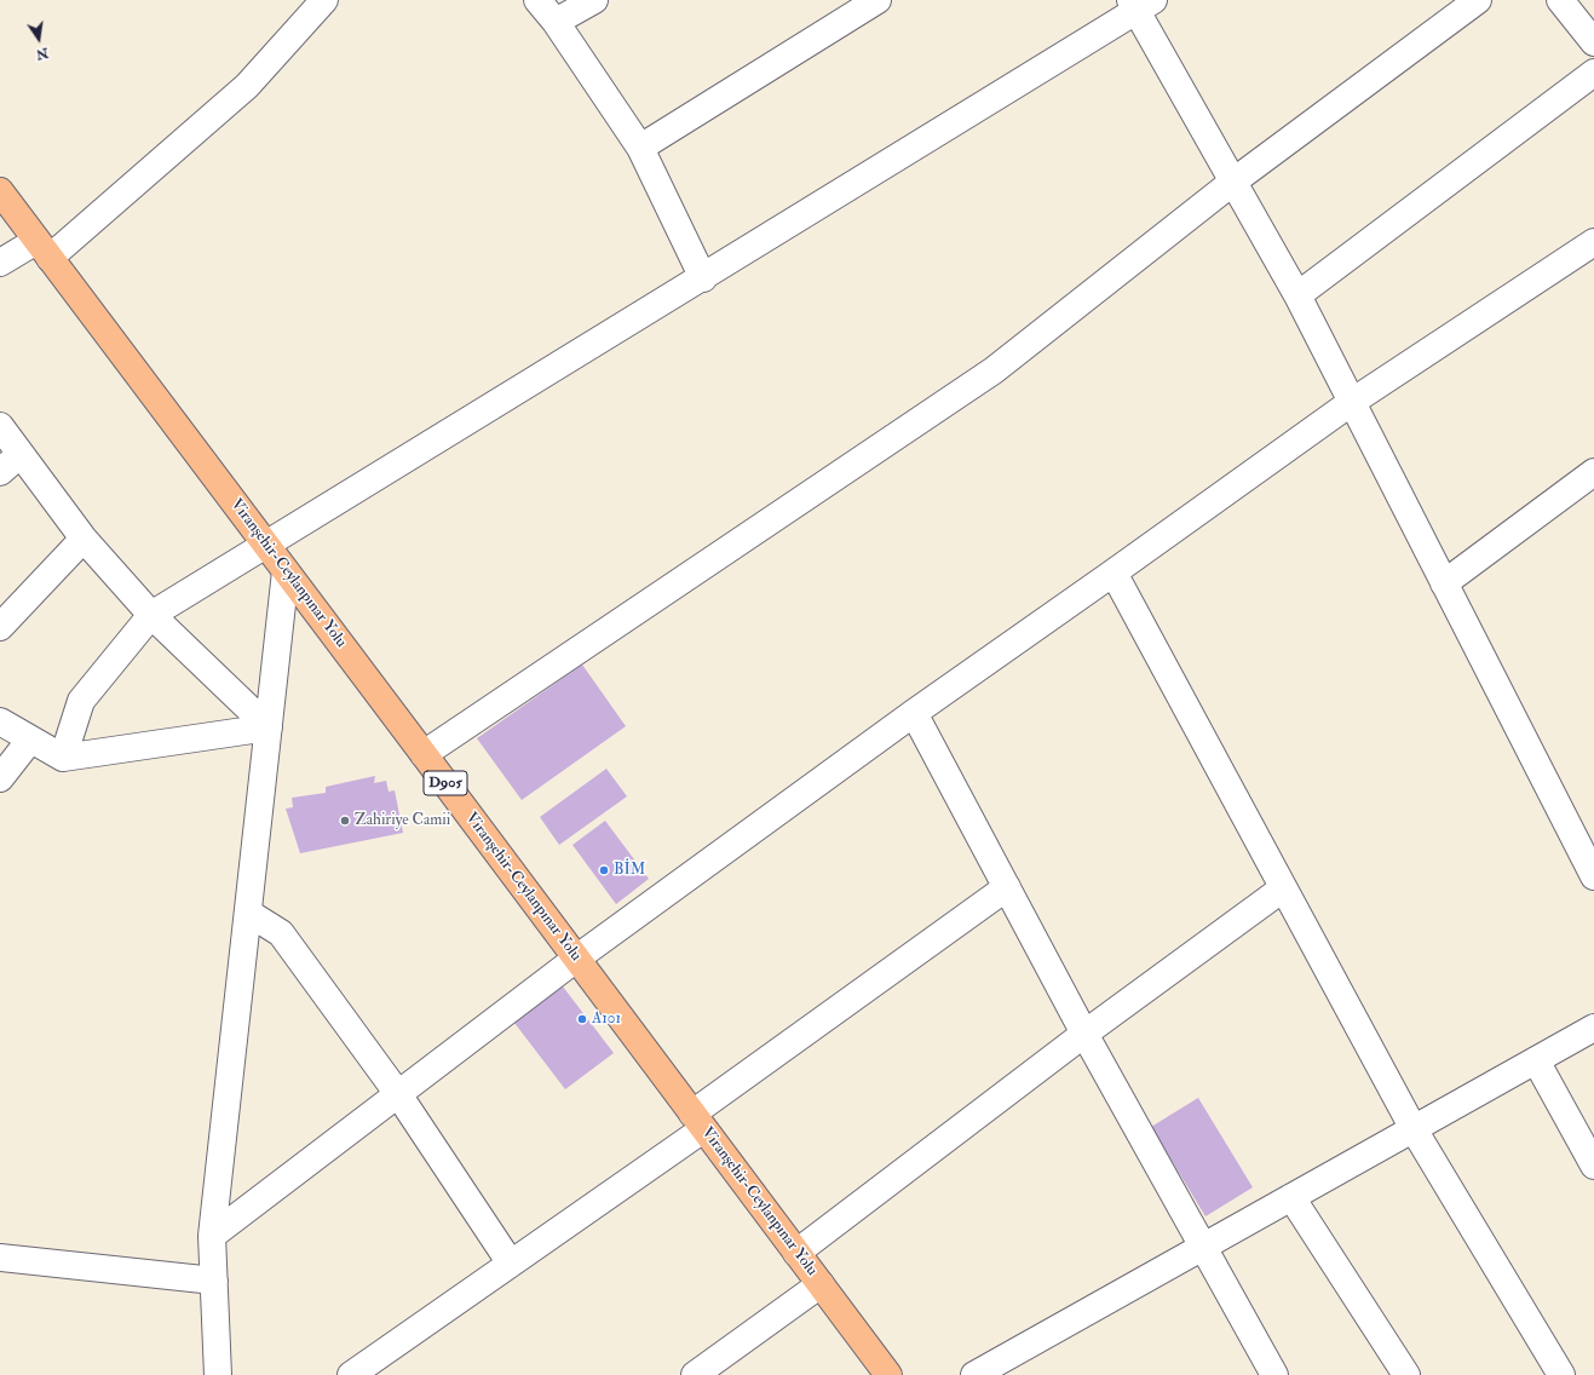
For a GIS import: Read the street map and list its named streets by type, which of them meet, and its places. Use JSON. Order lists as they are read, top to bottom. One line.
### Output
{"streets":{"main road":["Viranşehir-Ceylanpınar Yolu","D905"]},"places":["Zahiriye Camii","BİM","A101"],"north":"bottom"}
